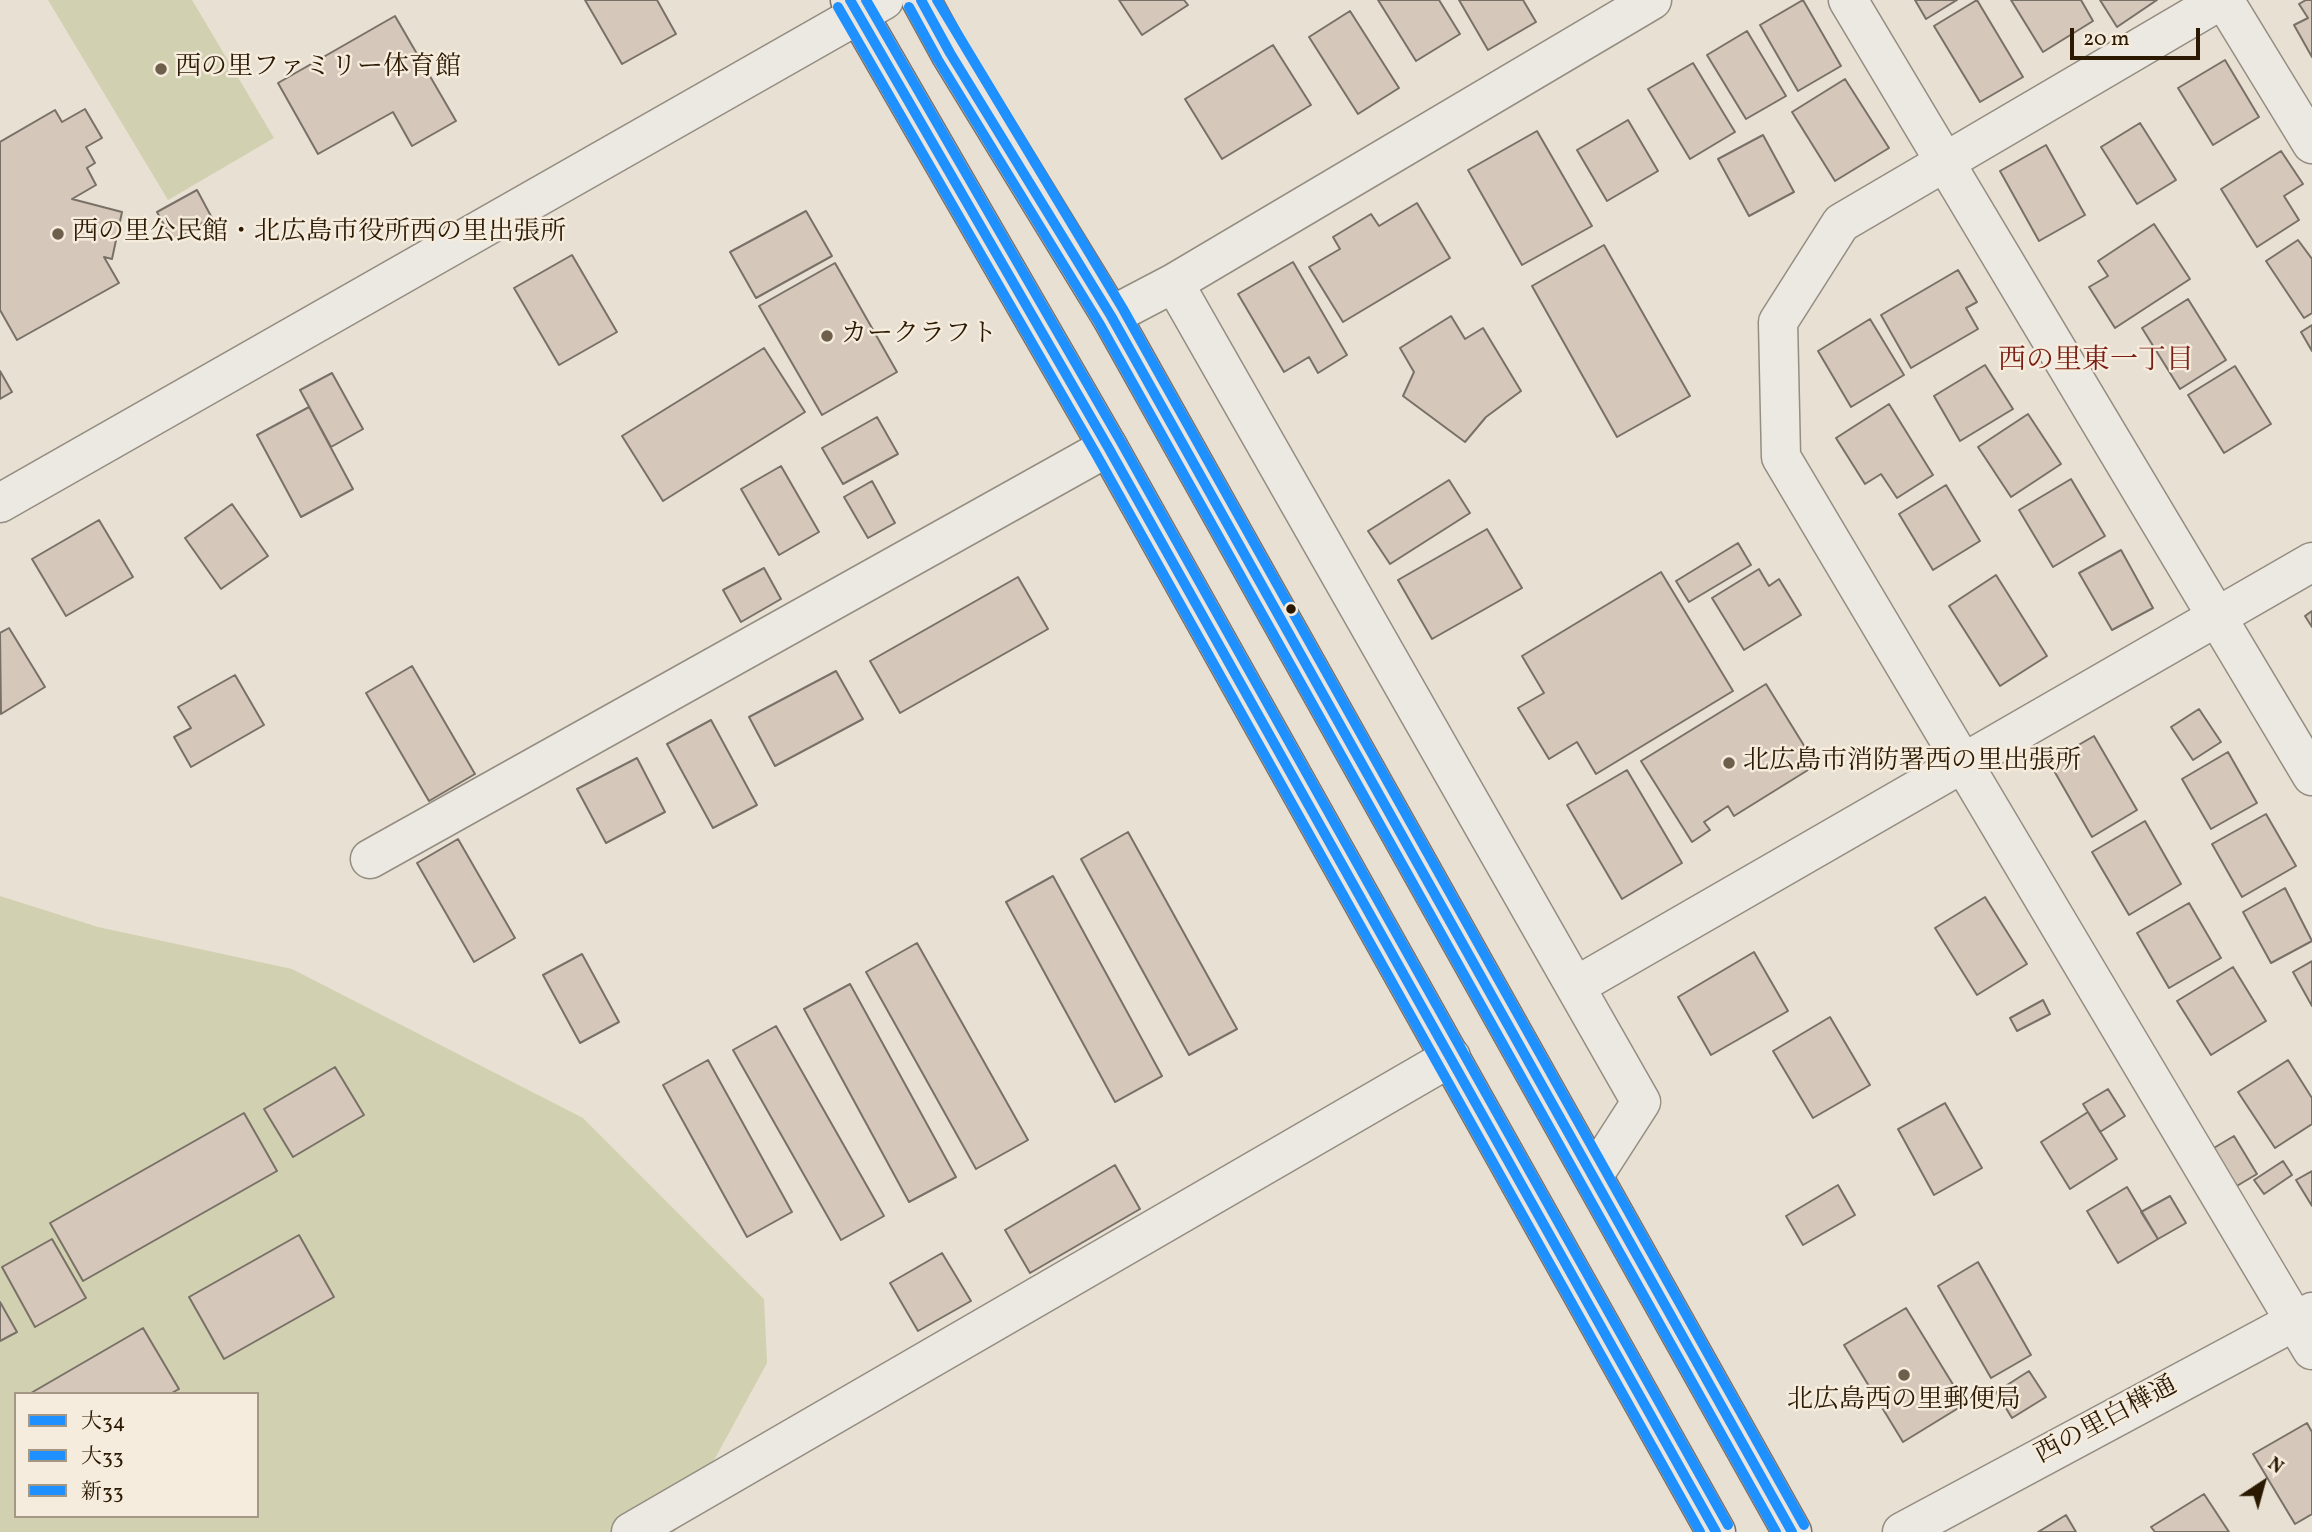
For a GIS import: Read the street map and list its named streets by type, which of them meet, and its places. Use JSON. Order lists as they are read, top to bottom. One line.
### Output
{"streets":{"street":["西の里白樺通"]},"districts":["西の里東一丁目"],"places":["西の里ファミリー体育館","西の里公民館・北広島市役所西の里出張所","カークラフト","北広島市消防署西の里出張所","北広島西の里郵便局"],"lines":["transit line 大34","transit line 新33","transit line 大33"],"legend":["大34","大33","新33"],"scale_bar":"20 m","north":"top right"}
